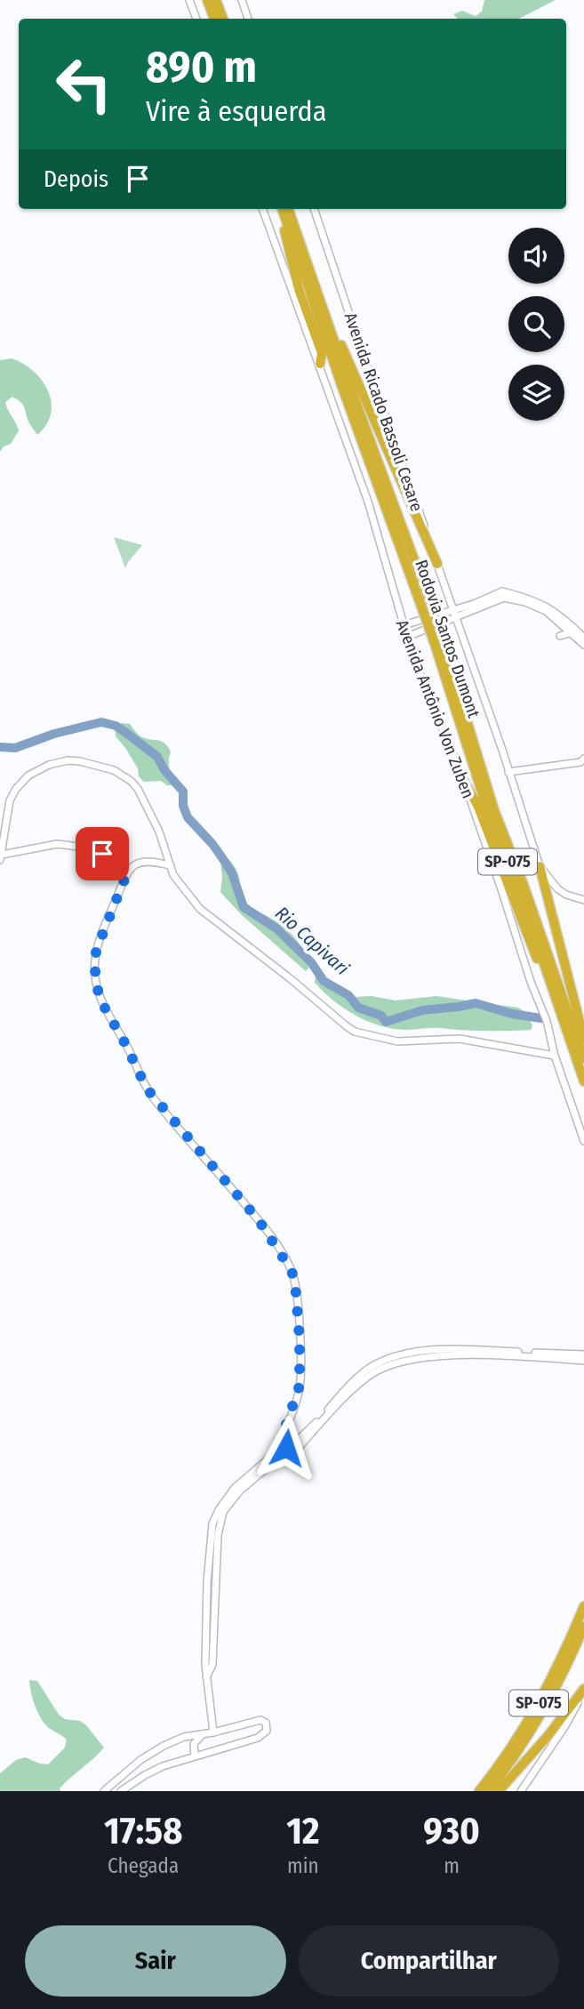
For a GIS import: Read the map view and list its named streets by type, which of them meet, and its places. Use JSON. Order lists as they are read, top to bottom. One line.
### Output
{"streets":{"highway":["Rodovia Santos Dumont","SP-075"],"street":["Avenida Ricado Bassoli Cesare","Avenida Antônio Von Zuben"]},"water":["Rio Capivari"],"page":{"turn":["890 m","Vire à esquerda"],"then":"Depois","eta":["17:58","Chegada","12","min","930","m"],"buttons":["Sair","Compartilhar"]}}
